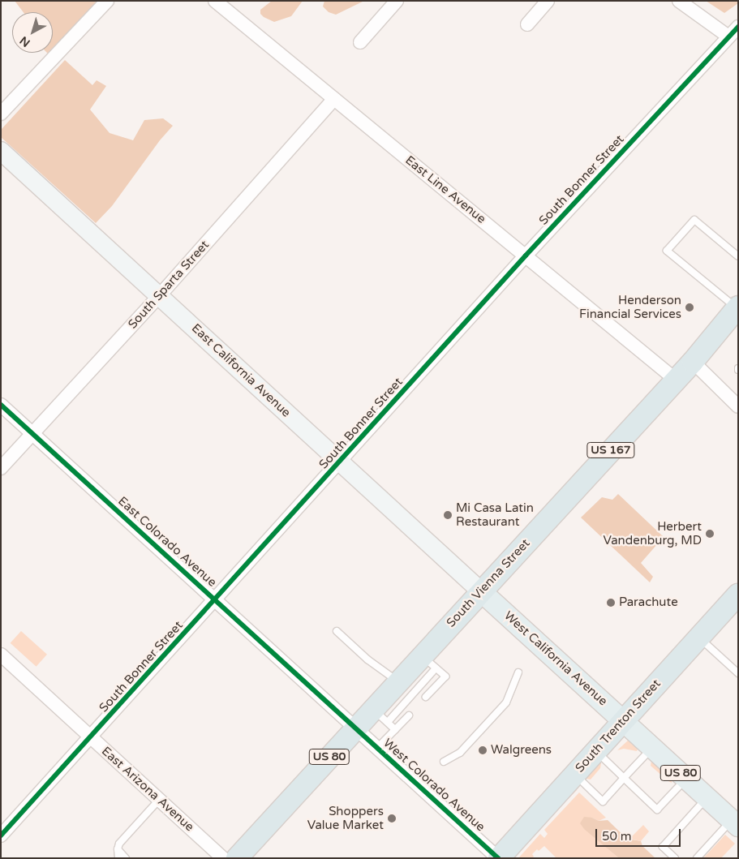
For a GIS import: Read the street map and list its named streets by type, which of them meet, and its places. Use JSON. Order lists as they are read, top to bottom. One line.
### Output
{"streets":{"highway":["US 167","South Vienna Street","South Trenton Street","US 80"],"main road":["East California Avenue","West California Avenue"],"street":["South Bonner Street","East Line Avenue","South Sparta Street","East Colorado Avenue","West Colorado Avenue","East Arizona Avenue"]},"crossings":[["South Bonner Street","East Line Avenue"],["South Bonner Street","East California Avenue"],["South Bonner Street","East Colorado Avenue"],["South Bonner Street","East Arizona Avenue"],["East Line Avenue","South Sparta Street"],["East Line Avenue","South Vienna Street"],["South Sparta Street","East California Avenue"],["South Sparta Street","East Colorado Avenue"],["East California Avenue","South Vienna Street"],["East California Avenue","West California Avenue"],["East Colorado Avenue","South Vienna Street"],["East Colorado Avenue","West Colorado Avenue"],["South Vienna Street","West California Avenue"],["South Vienna Street","West Colorado Avenue"],["West California Avenue","South Trenton Street"],["South Trenton Street","West Colorado Avenue"]],"places":["Henderson Financial Services","Mi Casa Latin Restaurant","Herbert Vandenburg, MD","Parachute","Walgreens","Shoppers Value Market"],"scale_bar":"50 m","north":"bottom left"}
